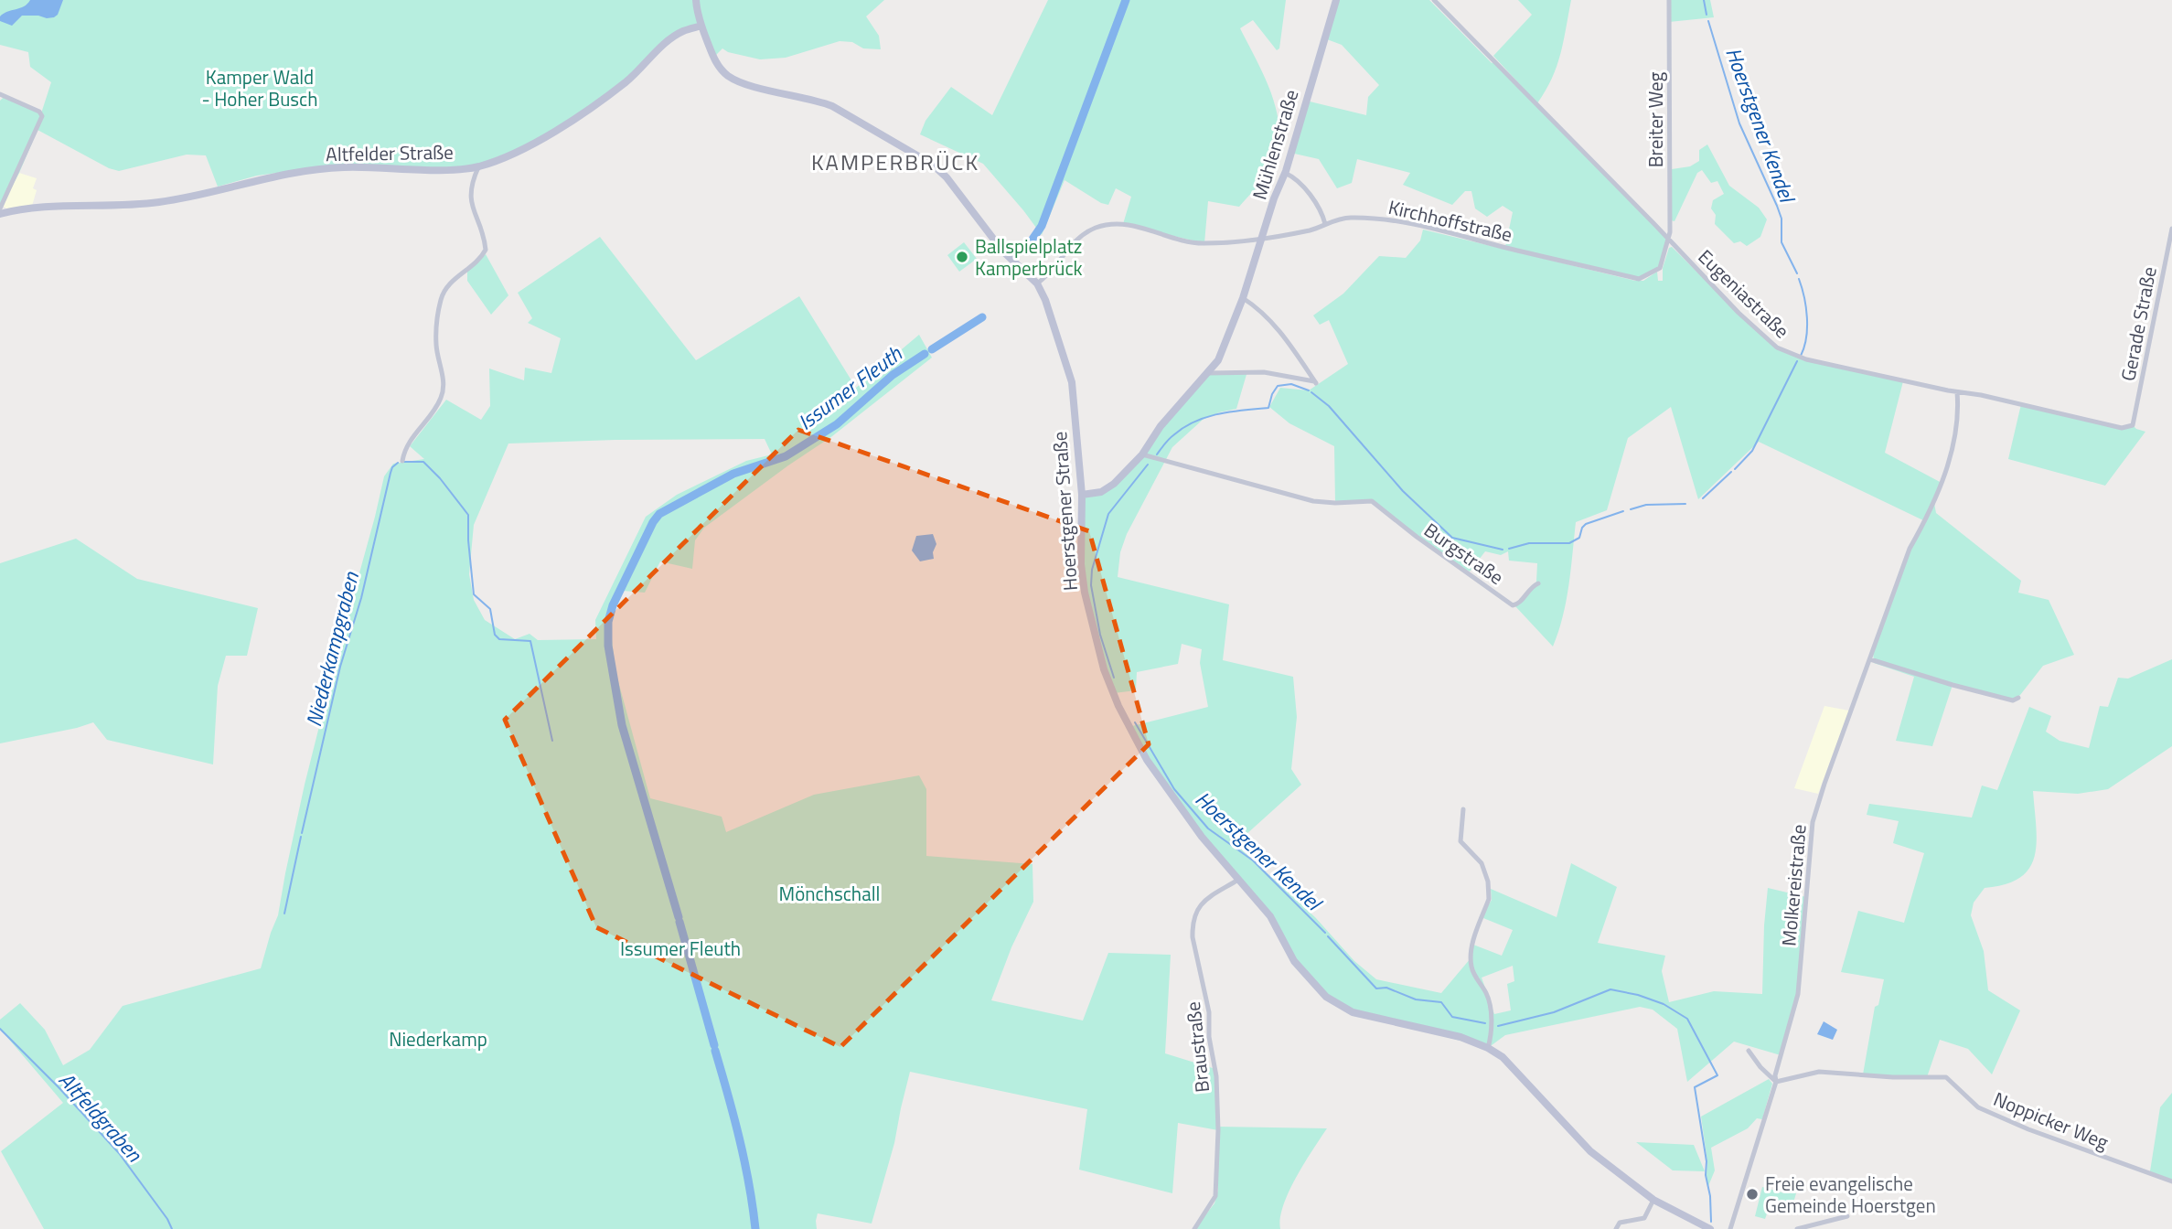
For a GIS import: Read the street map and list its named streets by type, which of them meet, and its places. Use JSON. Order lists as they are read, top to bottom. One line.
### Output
{"streets":{"main road":["Mühlenstraße","Altfelder Straße","Hoerstgener Straße"],"street":["Breiter Weg","Kirchhoffstraße","Eugeniastraße","Gerade Straße","Burgstraße","Molkereistraße","Braustraße","Noppicker Weg"]},"crossings":[["Breiter Weg","Kirchhoffstraße"],["Breiter Weg","Eugeniastraße"],["Mühlenstraße","Kirchhoffstraße"],["Mühlenstraße","Hoerstgener Straße"],["Mühlenstraße","Burgstraße"],["Altfelder Straße","Hoerstgener Straße"],["Kirchhoffstraße","Eugeniastraße"],["Kirchhoffstraße","Hoerstgener Straße"],["Eugeniastraße","Gerade Straße"],["Eugeniastraße","Molkereistraße"],["Hoerstgener Straße","Braustraße"],["Molkereistraße","Noppicker Weg"]],"districts":["KAMPERBRÜCK"],"water":["Hoerstgener Kendel","Issumer Fleuth","Niederkampgraben","Altfeldgraben"],"parks":["Kamper Wald - Hoher Busch","Mönchschall","Issumer Fleuth","Niederkamp"],"places":["Ballspielplatz Kamperbrück","Freie evangelische Gemeinde Hoerstgen"]}
